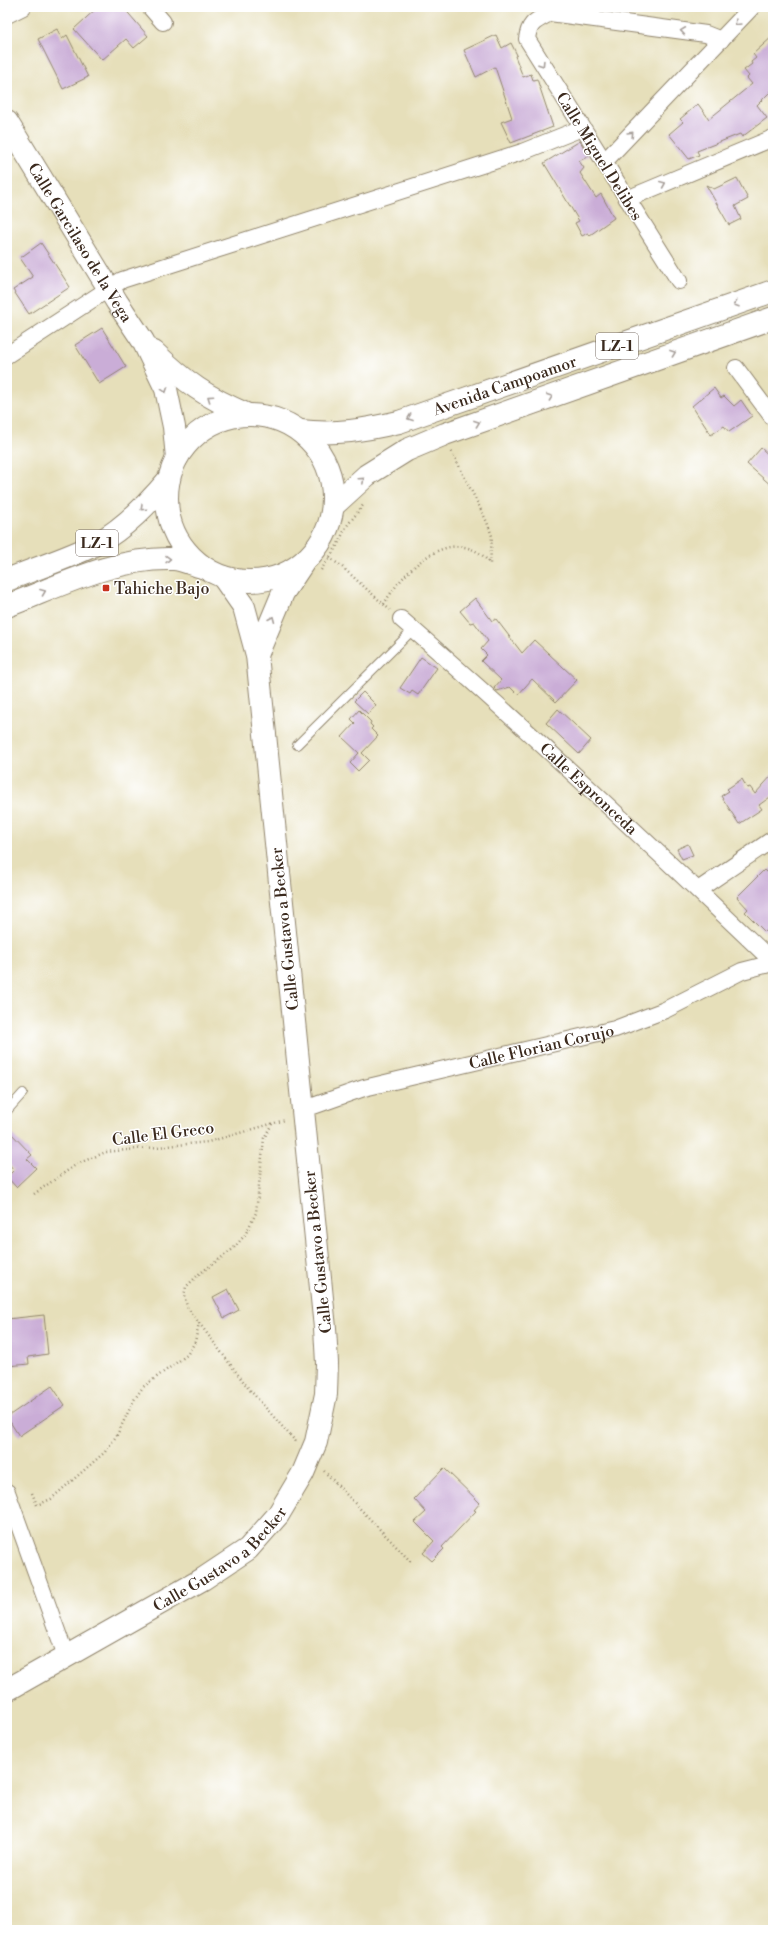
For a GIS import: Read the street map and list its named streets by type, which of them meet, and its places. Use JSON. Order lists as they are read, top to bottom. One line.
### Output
{"streets":{"main road":["Calle Garcilaso de la Vega","LZ-1","Avenida Campoamor","Calle Gustavo a Becker"],"street":["Calle Miguel Delibes","Calle Espronceda","Calle Florian Corujo"],"path":["Calle El Greco"]},"crossings":[["Calle Garcilaso de la Vega","LZ-1"],["LZ-1","Avenida Campoamor"],["LZ-1","Calle Gustavo a Becker"],["Calle Espronceda","Calle Florian Corujo"],["Calle Gustavo a Becker","Calle Florian Corujo"],["Calle Gustavo a Becker","Calle El Greco"],["Calle Florian Corujo","Calle El Greco"]],"places":{"transit":["Tahiche Bajo"]}}
